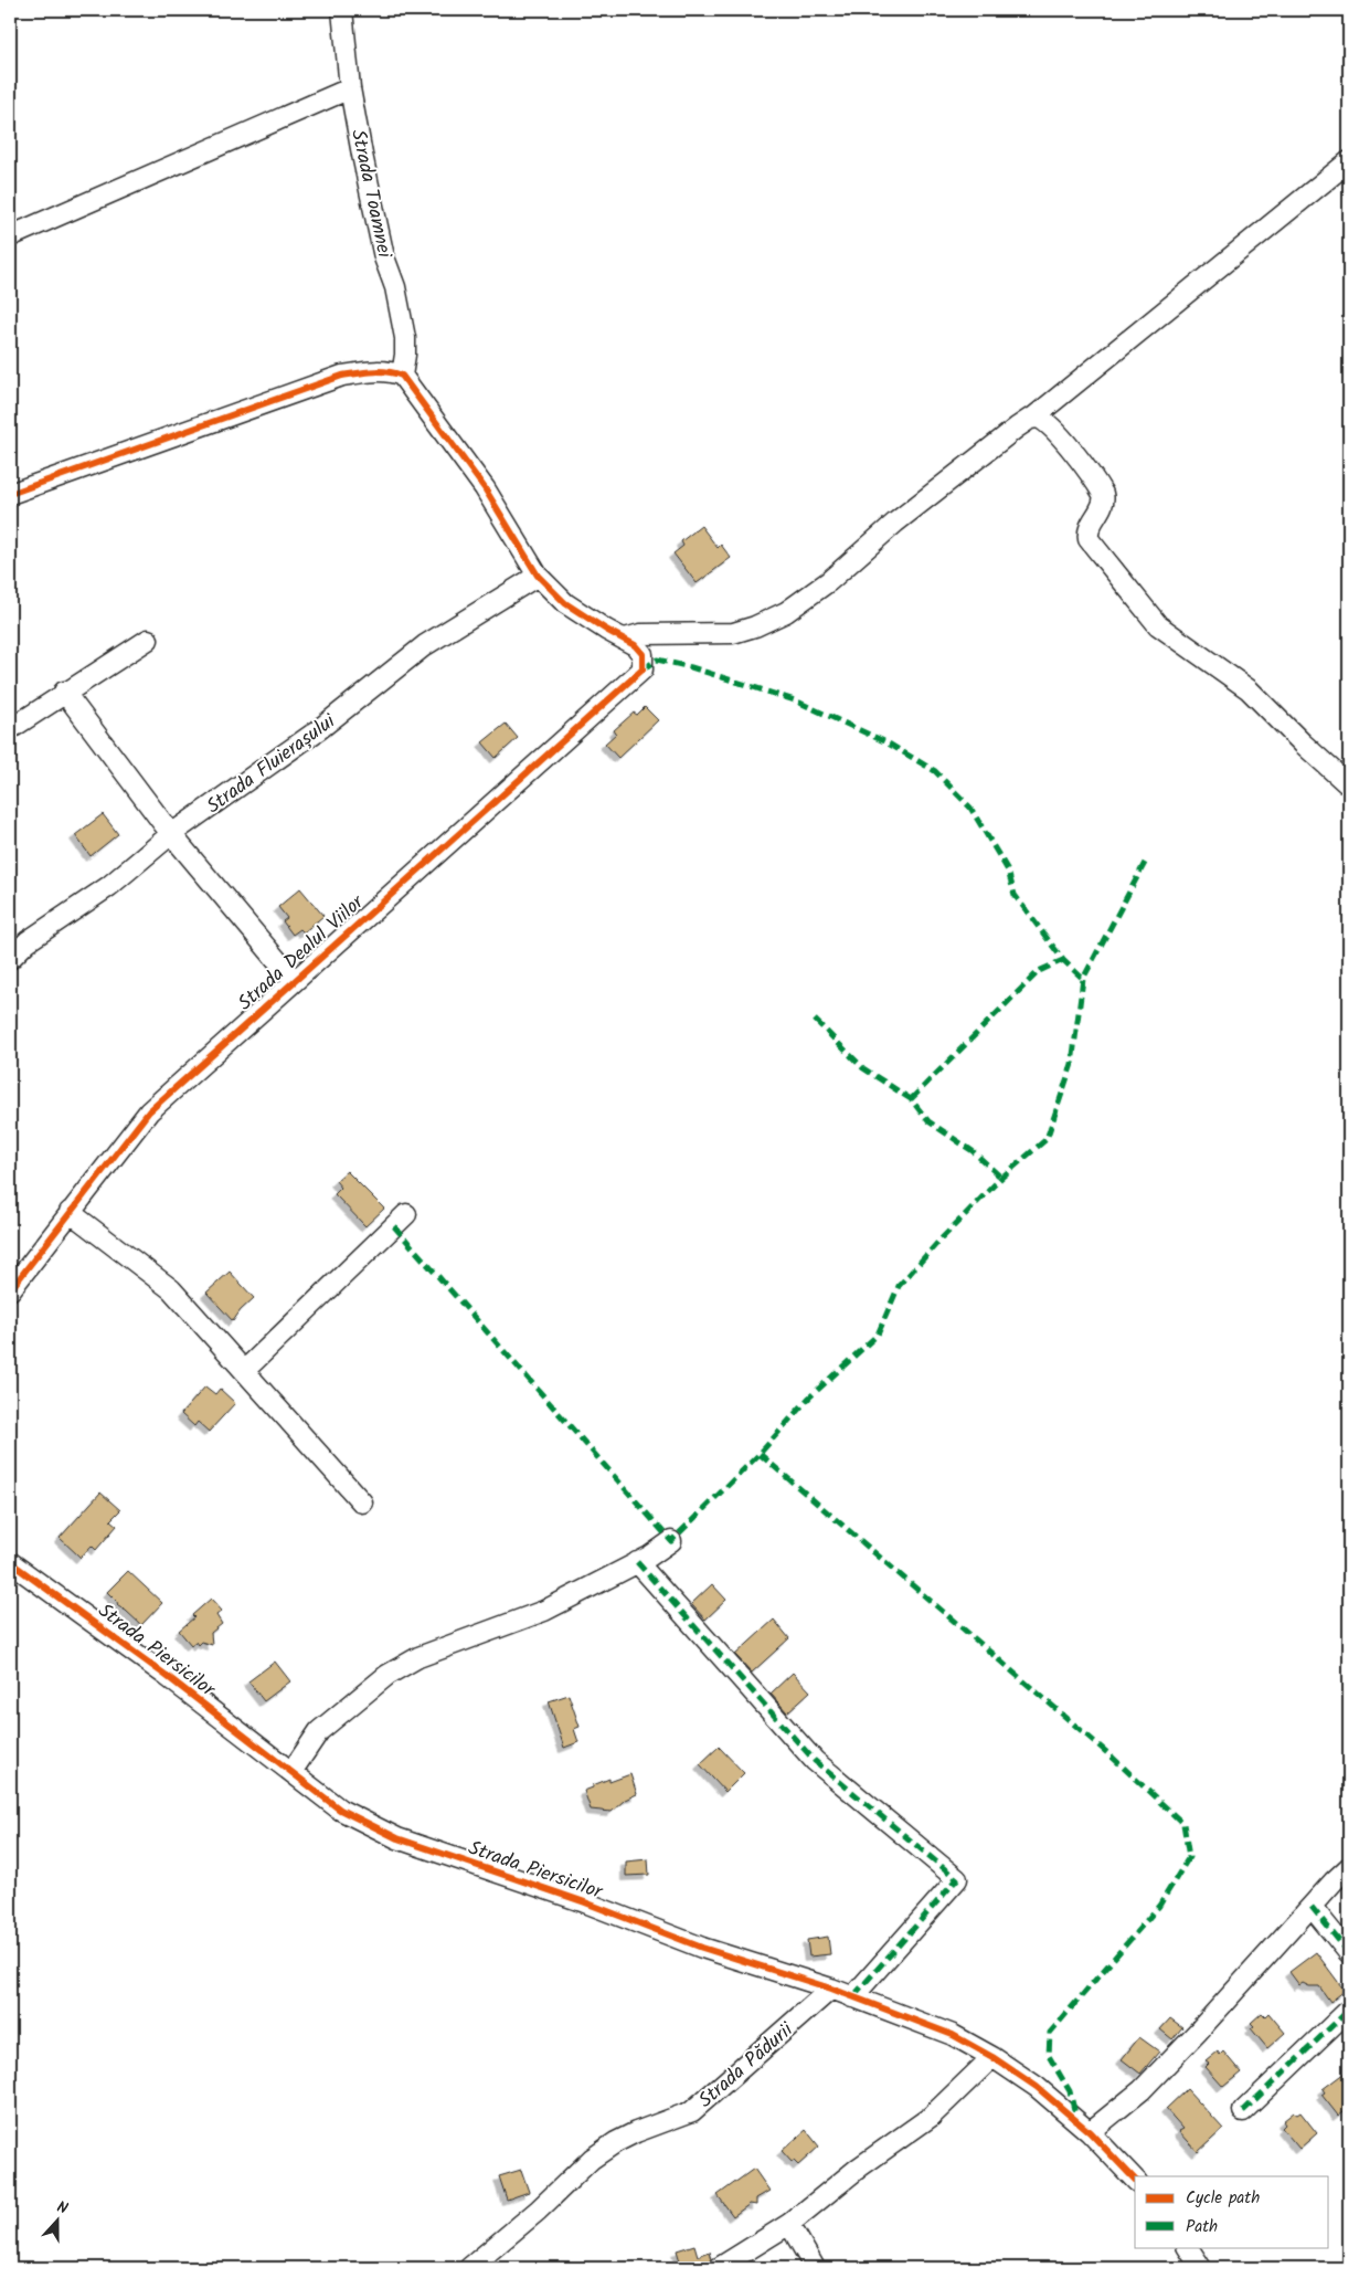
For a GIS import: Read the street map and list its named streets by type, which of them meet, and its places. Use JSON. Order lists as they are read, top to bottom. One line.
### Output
{"streets":{"street":["Strada Toamnei","Strada Fluierașului","Strada Dealul Viilor","Strada Piersicilor","Strada Pădurii"]},"crossings":[["Strada Piersicilor","Strada Pădurii"]],"legend":["Cycle path","Path"],"north":"top"}
